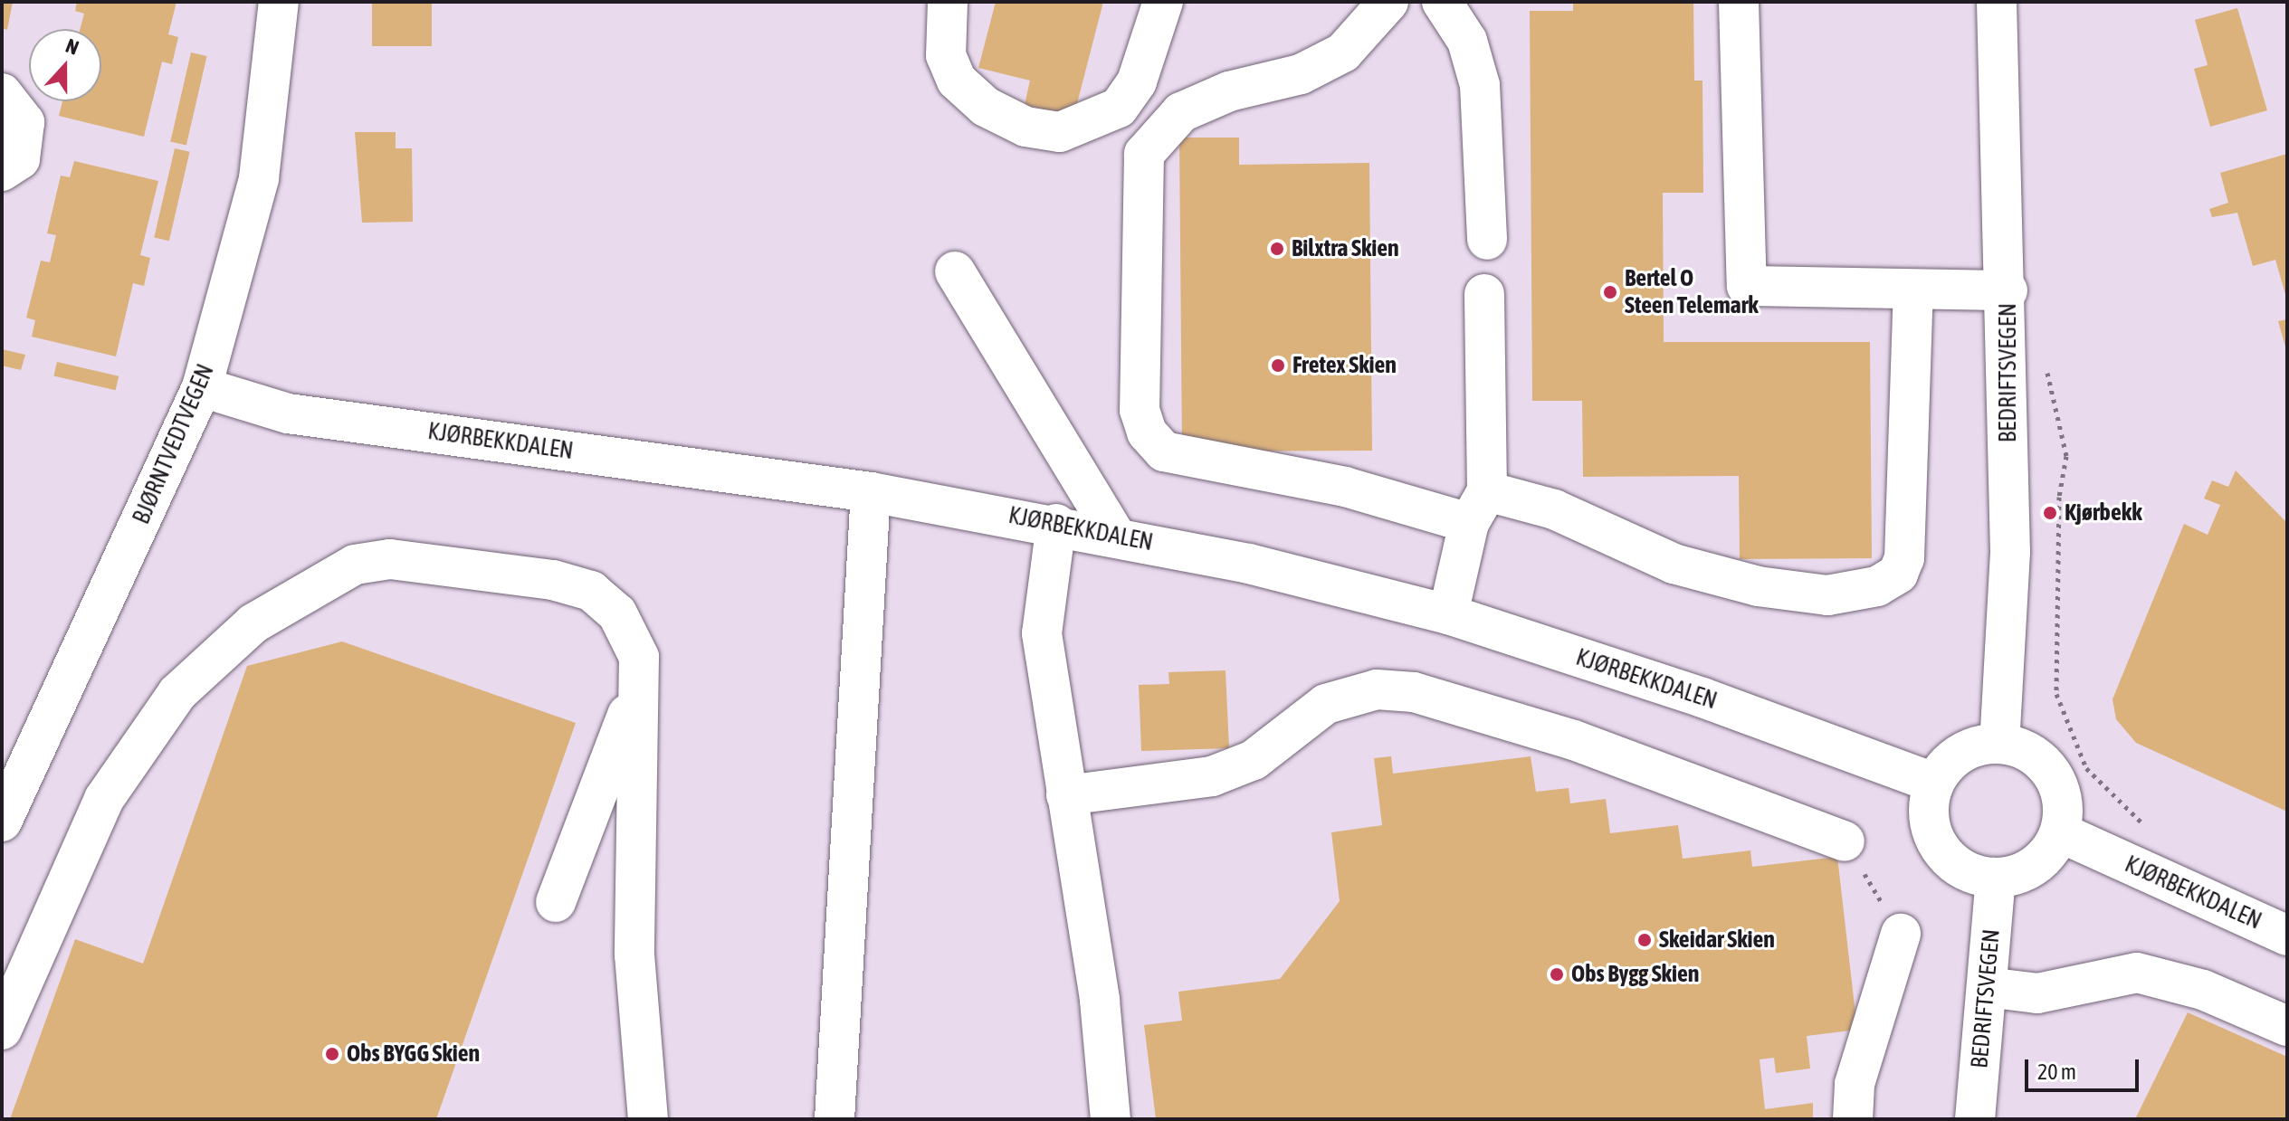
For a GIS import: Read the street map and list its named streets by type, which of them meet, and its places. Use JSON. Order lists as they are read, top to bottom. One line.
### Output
{"streets":{"street":["BEDRIFTSVEGEN","KJØRBEKKDALEN","BJØRNTVEDTVEGEN"]},"crossings":[["BEDRIFTSVEGEN","KJØRBEKKDALEN"],["KJØRBEKKDALEN","BJØRNTVEDTVEGEN"]],"places":["Bilxtra Skien","Bertel O Steen Telemark","Fretex Skien","Kjørbekk","Skeidar Skien","Obs Bygg Skien","Obs BYGG Skien"],"scale_bar":"20 m","north":"top"}
